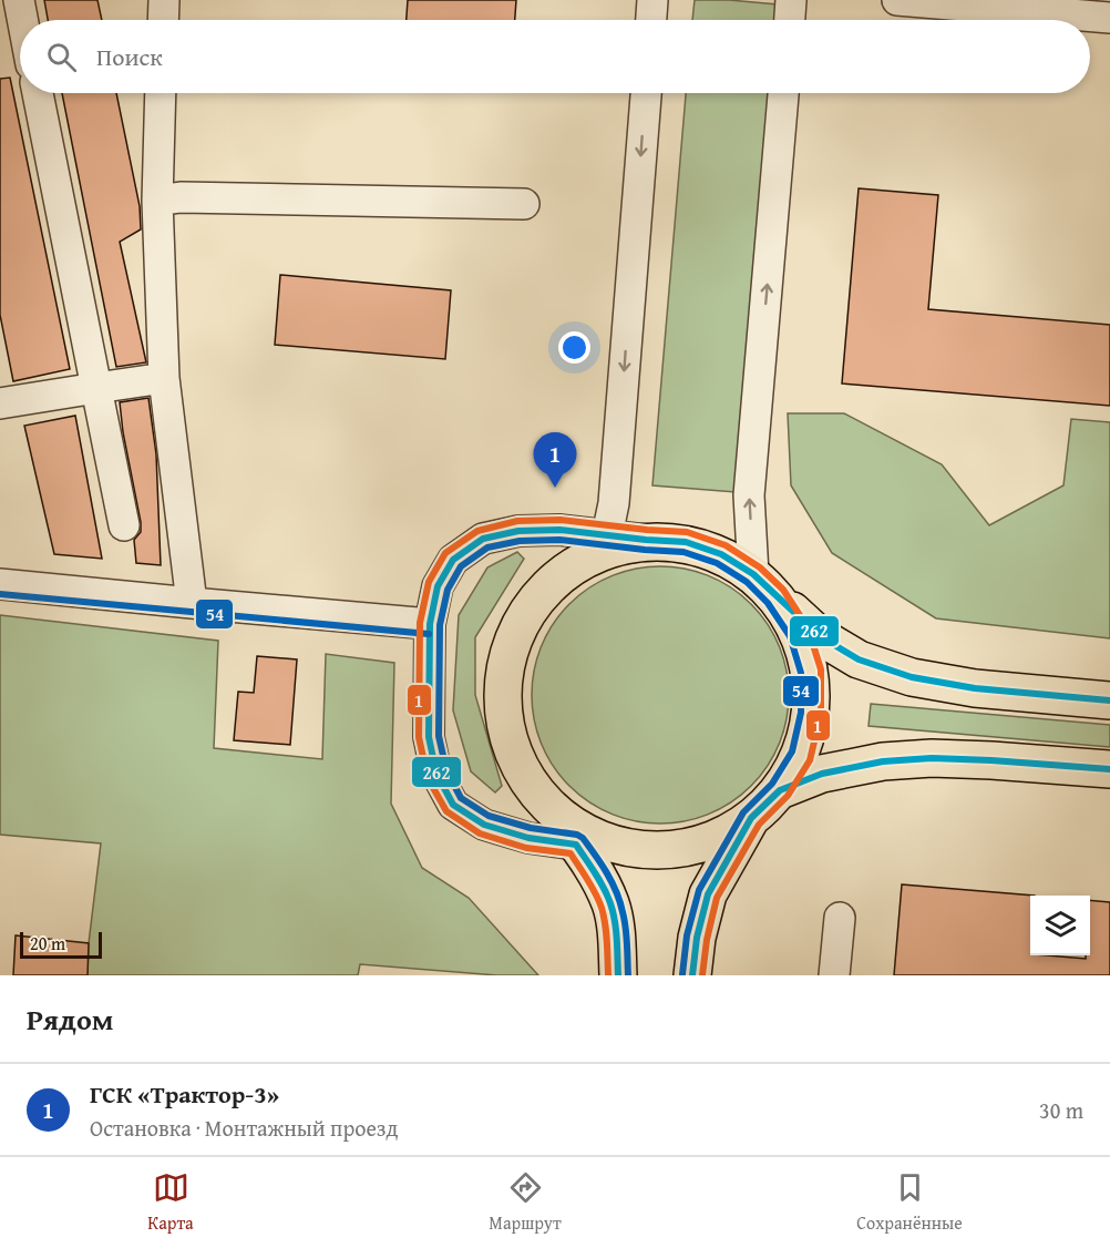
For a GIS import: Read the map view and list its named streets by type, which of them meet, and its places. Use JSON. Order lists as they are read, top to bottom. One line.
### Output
{"lines":["transit line 1","transit line 262","transit line 54"],"scale_bar":"20 m","page":{"search":"Поиск","pins":"1","scale":"20 m","heading":"Рядом","list":[{"mark":"1","name":"ГСК «Трактор-3»","note":"Остановка · Монтажный проезд","value":"30 m"}],"nav":["Карта","Маршрут","Сохранённые"]}}
